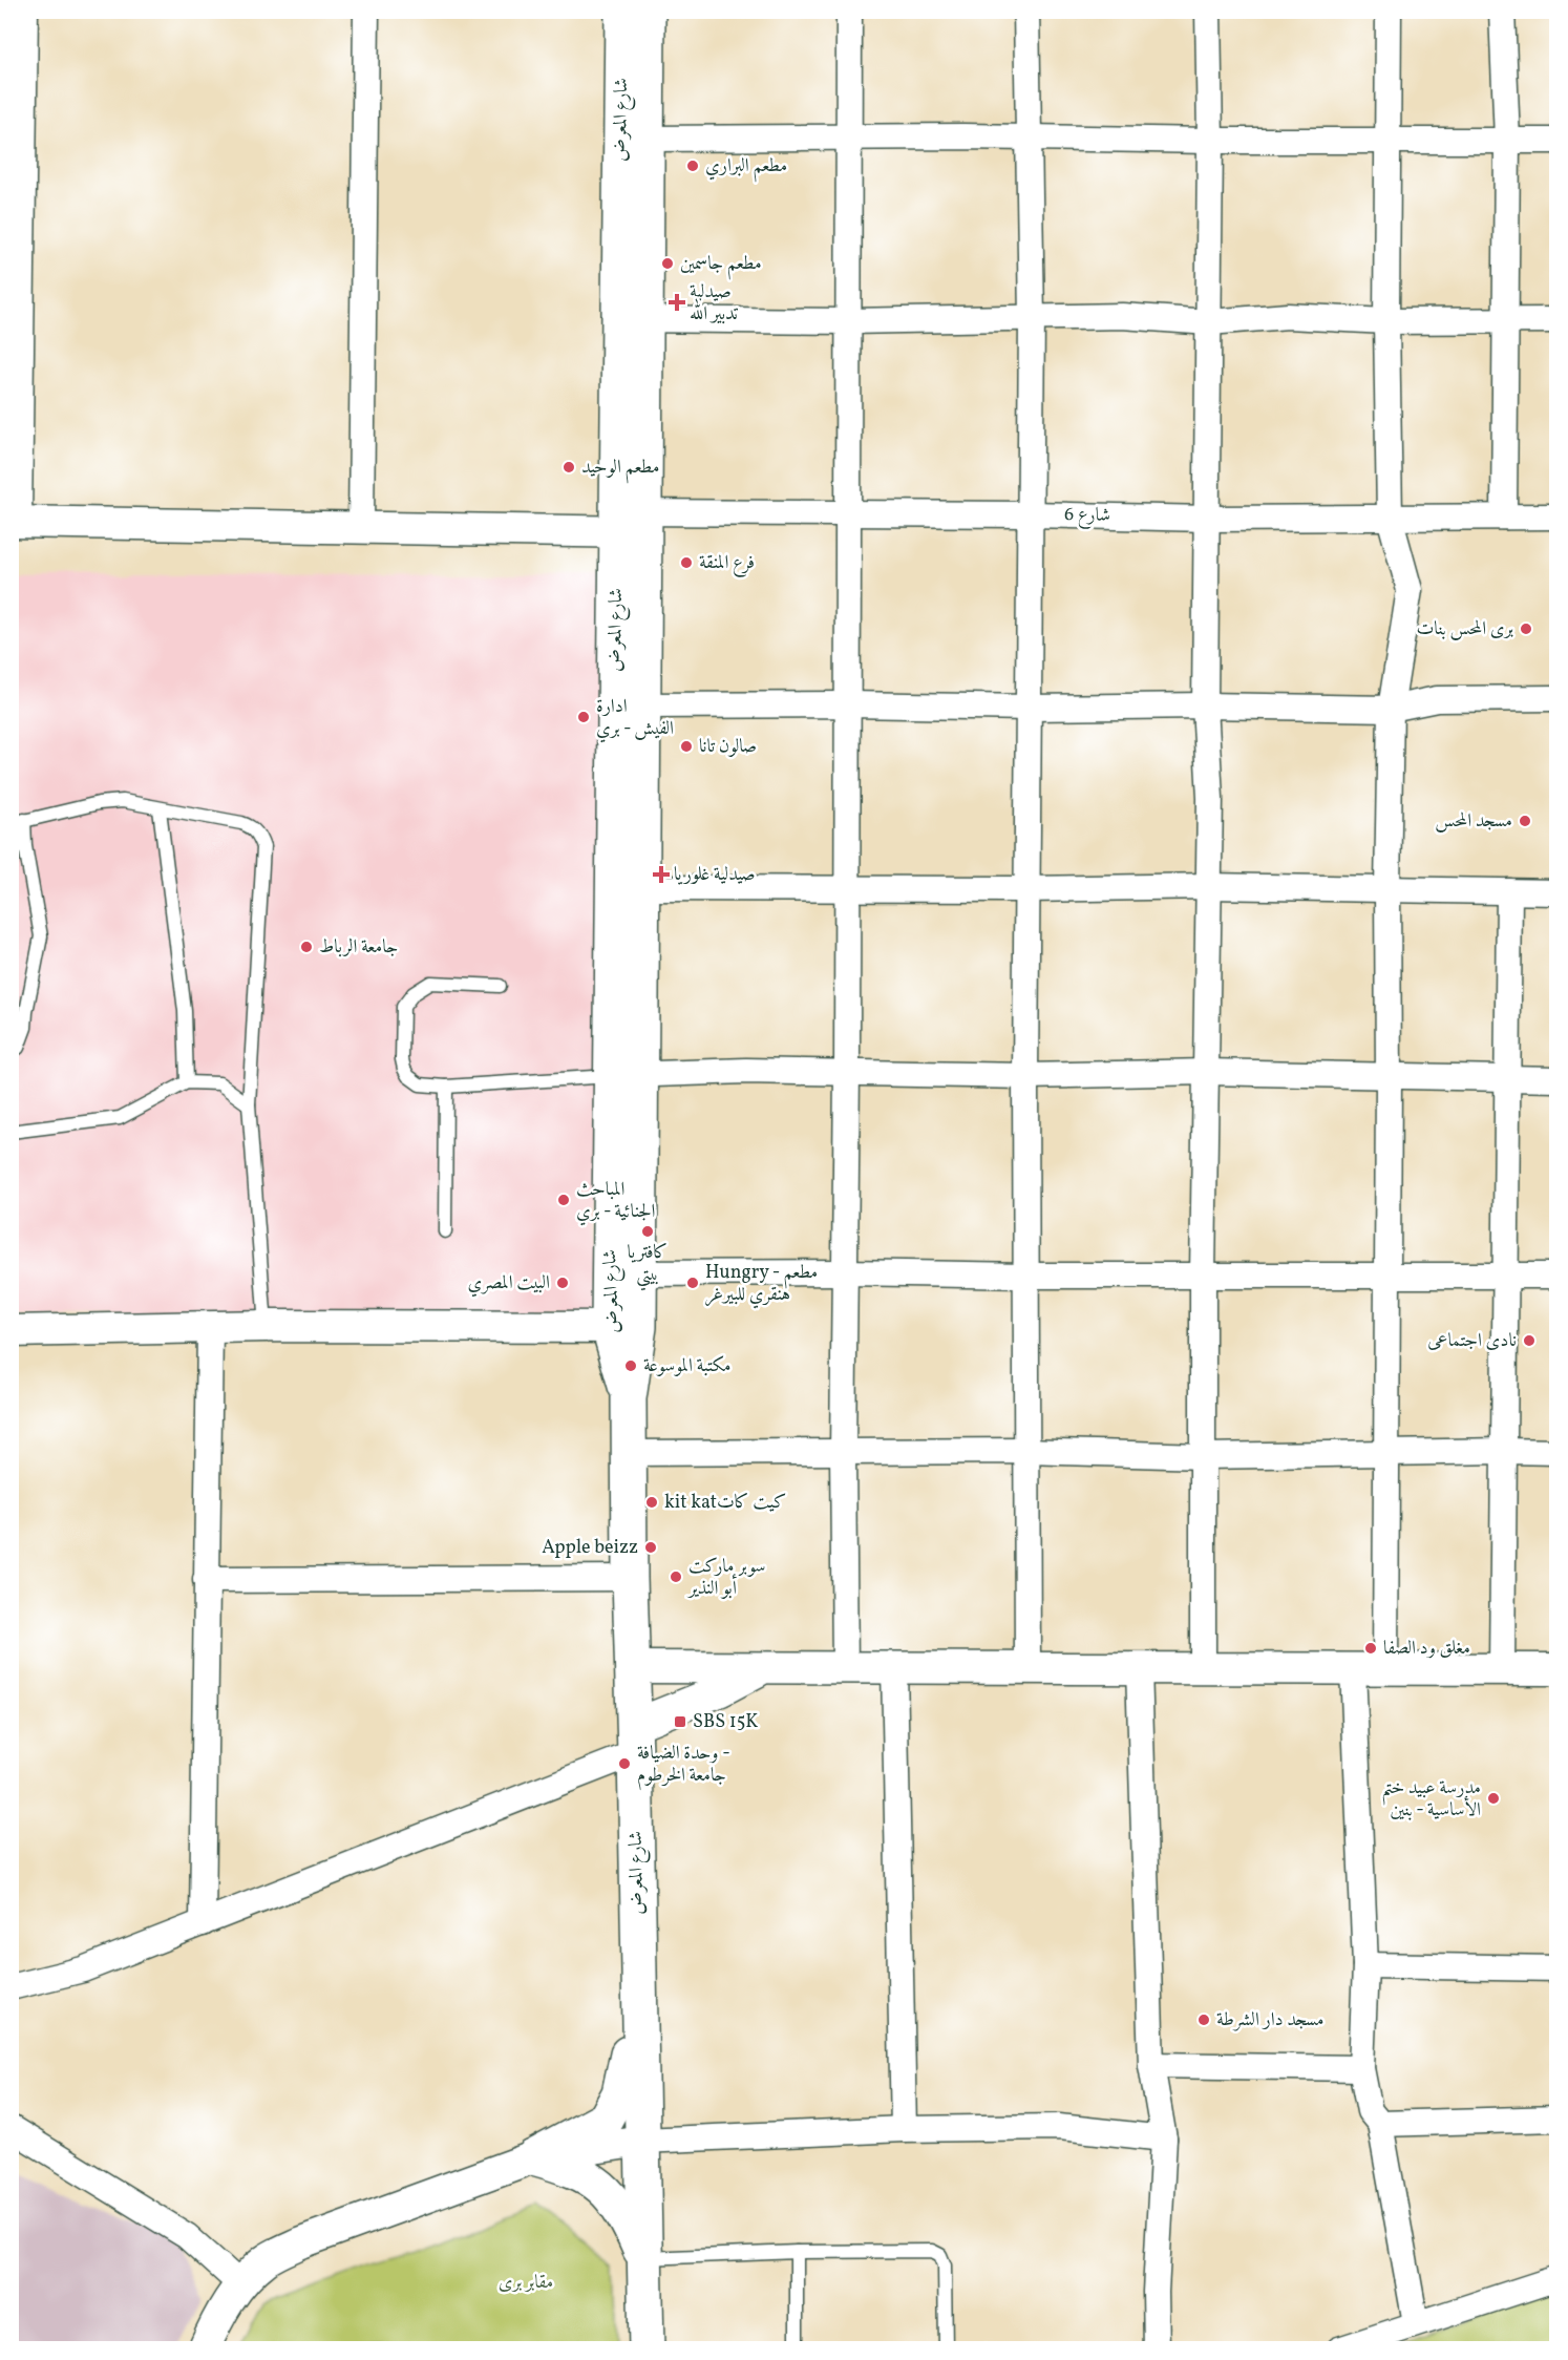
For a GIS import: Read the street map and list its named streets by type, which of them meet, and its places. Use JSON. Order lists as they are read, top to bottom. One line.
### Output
{"streets":{"main road":["شارع المعرض"],"street":["شارع 6"]},"crossings":[["شارع المعرض","شارع 6"]],"parks":["مقابر برى"],"places":{"other":["مطعم البراري","مطعم جاسمين","مطعم الوحيد","فرع المنقة","برى المحس بنات","ادارة الفيش - بري","صالون تانا","مسجد المحس","جامعة الرباط","المباحث الجنائية - بري","كافتريا بيتي","البيت المصري","Hungry - مطعم هنقري للبيرغر","نادى اجتماعى","مكتبة الموسوعة","kit katكيت كات","Apple beizz","سوبر ماركت أبو النذير","مغلق ود الصفا","وحدة الضيافة - جامعة الخرطوم","مدرسة عبيد ختم الأساسية - بنين","مسجد دار الشرطة"],"health":["صيدلية تدبير الله","صيدلية غلوريا"],"transit":["SBS 15K"]}}
